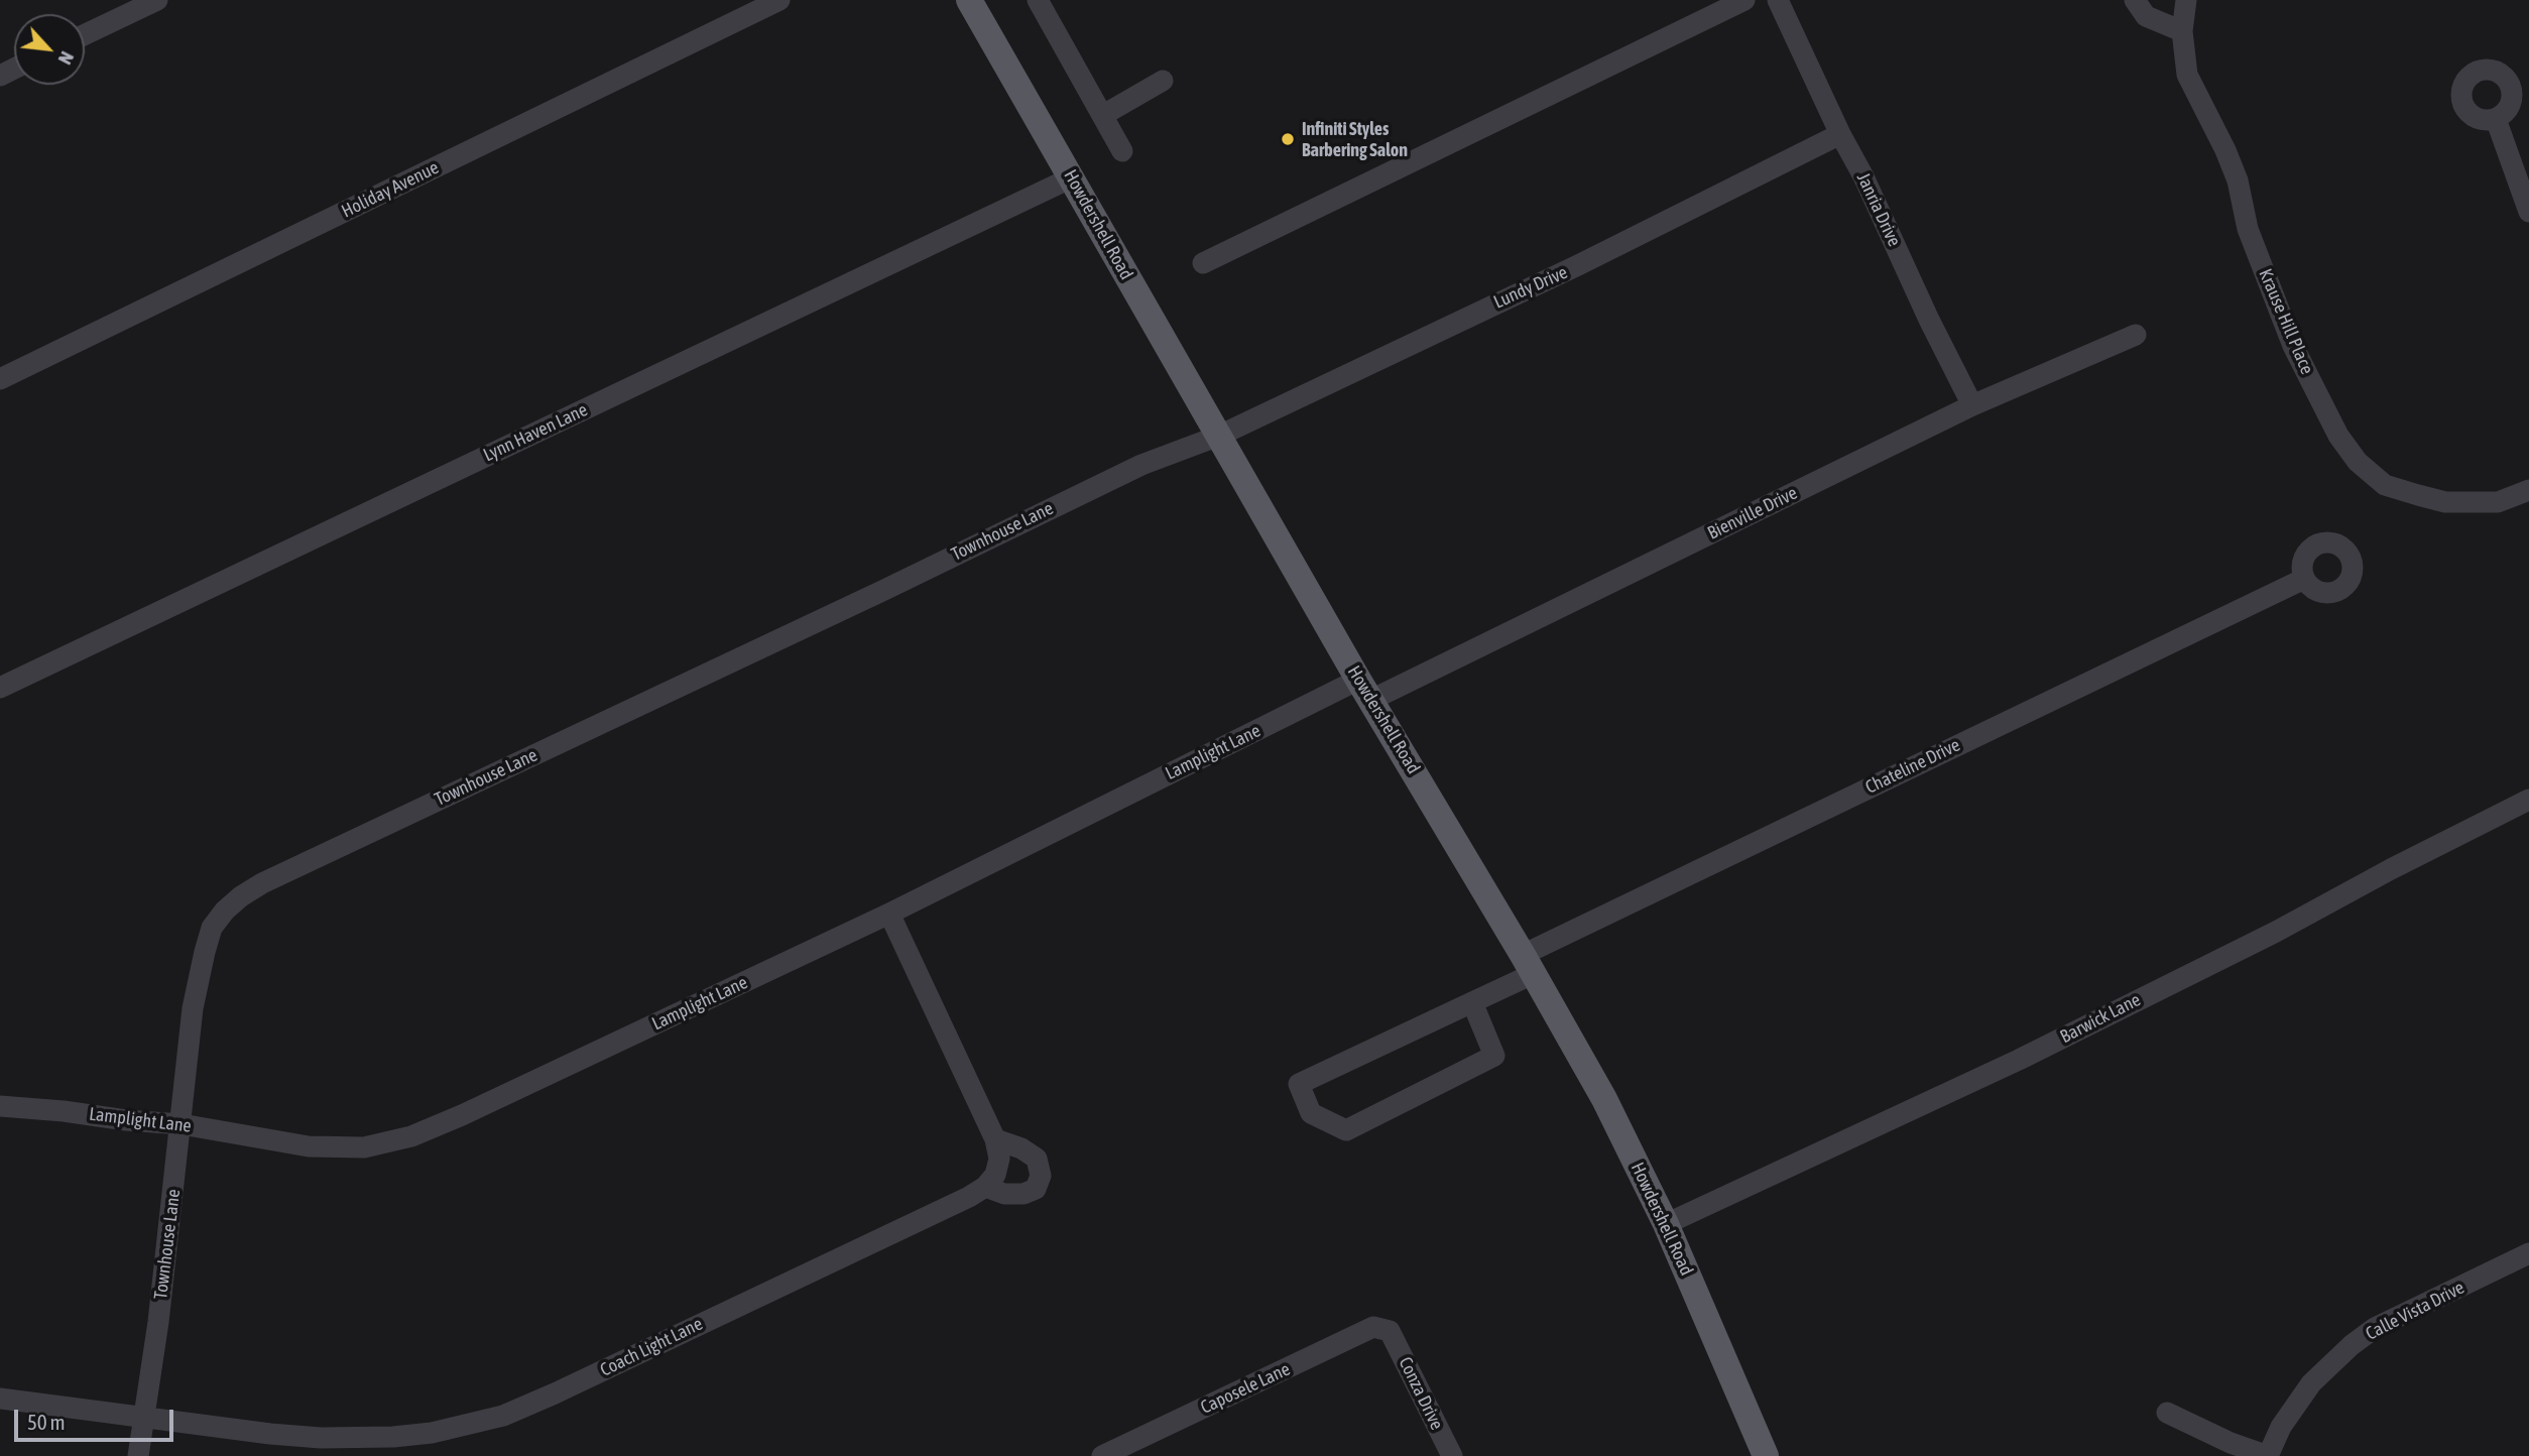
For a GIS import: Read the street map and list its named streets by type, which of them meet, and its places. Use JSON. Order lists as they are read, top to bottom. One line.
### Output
{"streets":{"main road":["Howdershell Road"],"street":["Holiday Avenue","Janria Drive","Lundy Drive","Krause Hill Place","Lynn Haven Lane","Bienville Drive","Townhouse Lane","Lamplight Lane","Chateline Drive","Barwick Lane","Calle Vista Drive","Coach Light Lane","Caposele Lane","Conza Drive"]},"crossings":[["Janria Drive","Lundy Drive"],["Janria Drive","Bienville Drive"],["Howdershell Road","Lundy Drive"],["Howdershell Road","Lynn Haven Lane"],["Howdershell Road","Bienville Drive"],["Howdershell Road","Townhouse Lane"],["Howdershell Road","Lamplight Lane"],["Howdershell Road","Chateline Drive"],["Howdershell Road","Barwick Lane"],["Lundy Drive","Townhouse Lane"],["Bienville Drive","Lamplight Lane"],["Townhouse Lane","Lamplight Lane"],["Townhouse Lane","Coach Light Lane"],["Caposele Lane","Conza Drive"]],"places":["Infiniti Styles Barbering Salon"],"scale_bar":"50 m","north":"bottom right"}
